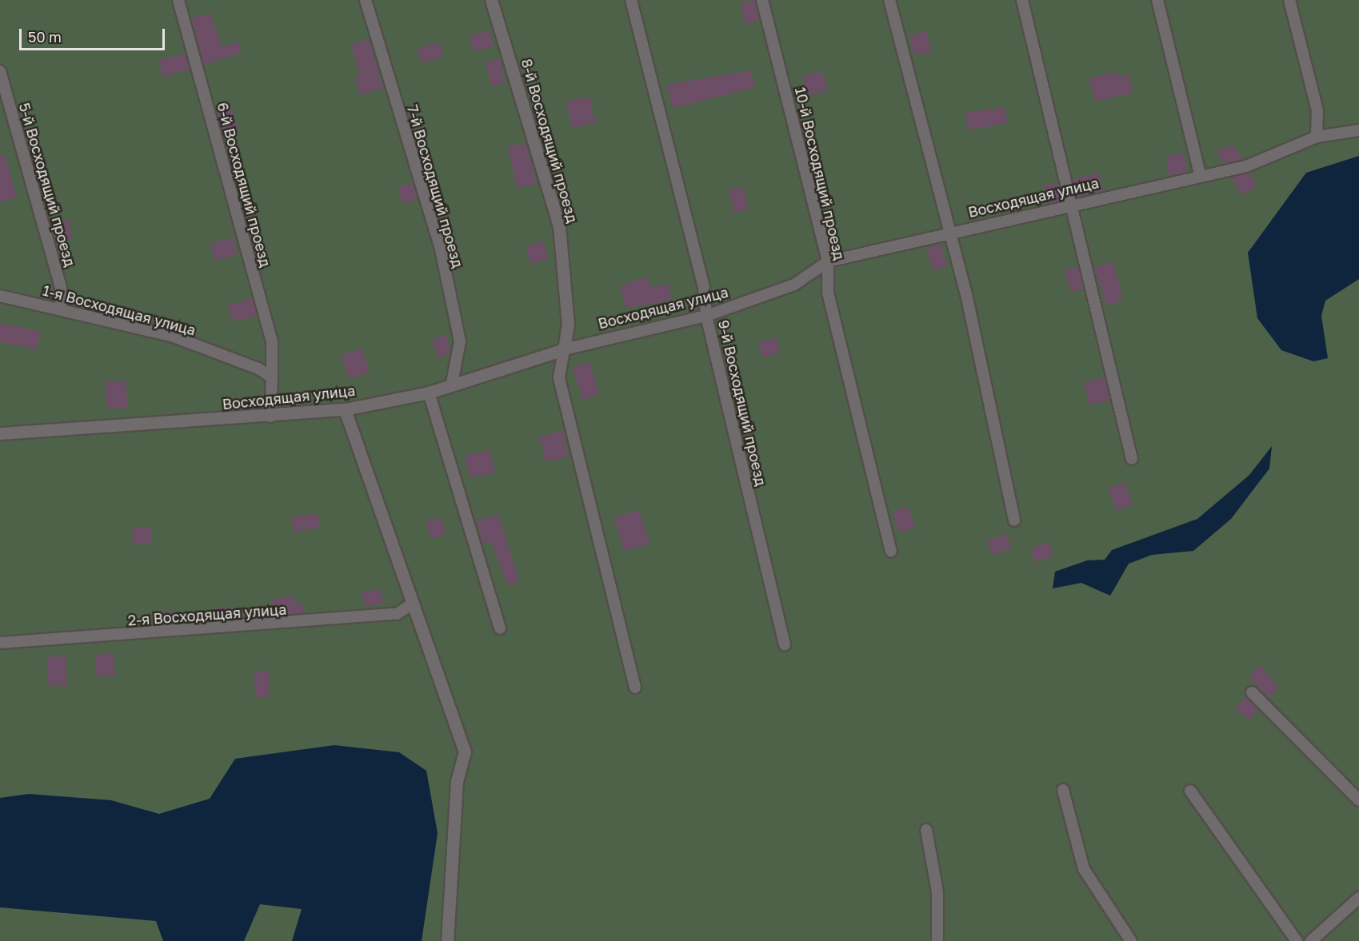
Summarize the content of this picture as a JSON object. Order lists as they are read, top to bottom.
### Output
{
  "streets": {
    "street": ["8-й Восходящий проезд", "Восходящая улица"],
    "lane": [
      "10-й Восходящий проезд",
      "5-й Восходящий проезд",
      "6-й Восходящий проезд",
      "7-й Восходящий проезд",
      "1-я Восходящая улица",
      "9-й Восходящий проезд",
      "2-я Восходящая улица"
    ]
  },
  "crossings": [
    ["8-й Восходящий проезд", "Восходящая улица"],
    ["10-й Восходящий проезд", "Восходящая улица"],
    ["5-й Восходящий проезд", "1-я Восходящая улица"],
    ["6-й Восходящий проезд", "1-я Восходящая улица"],
    ["7-й Восходящий проезд", "Восходящая улица"],
    ["Восходящая улица", "9-й Восходящий проезд"]
  ],
  "scale_bar": "50 m"
}
